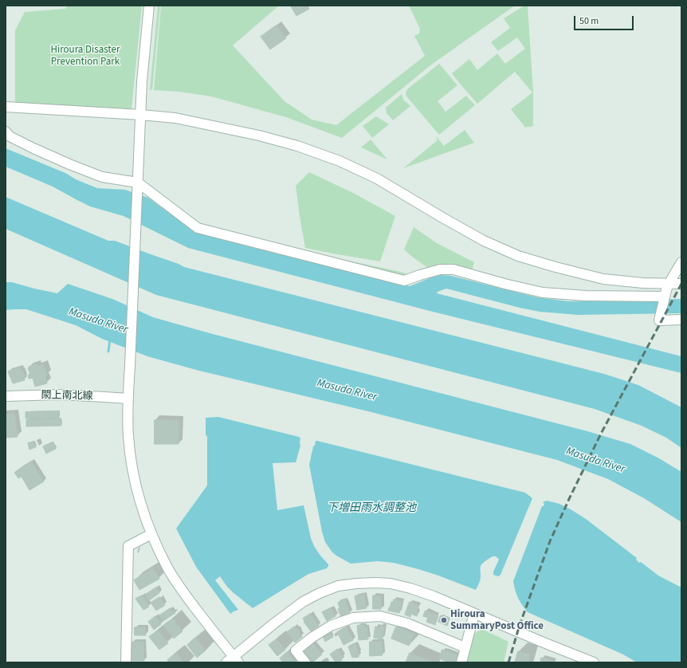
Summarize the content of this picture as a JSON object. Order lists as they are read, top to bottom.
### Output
{
  "streets": {
    "street": ["閖上南北線"]
  },
  "water": ["Masuda River", "下増田雨水調整池"],
  "parks": ["Hiroura Disaster Prevention Park"],
  "places": ["Hiroura SummaryPost Office"],
  "scale_bar": "50 m"
}
